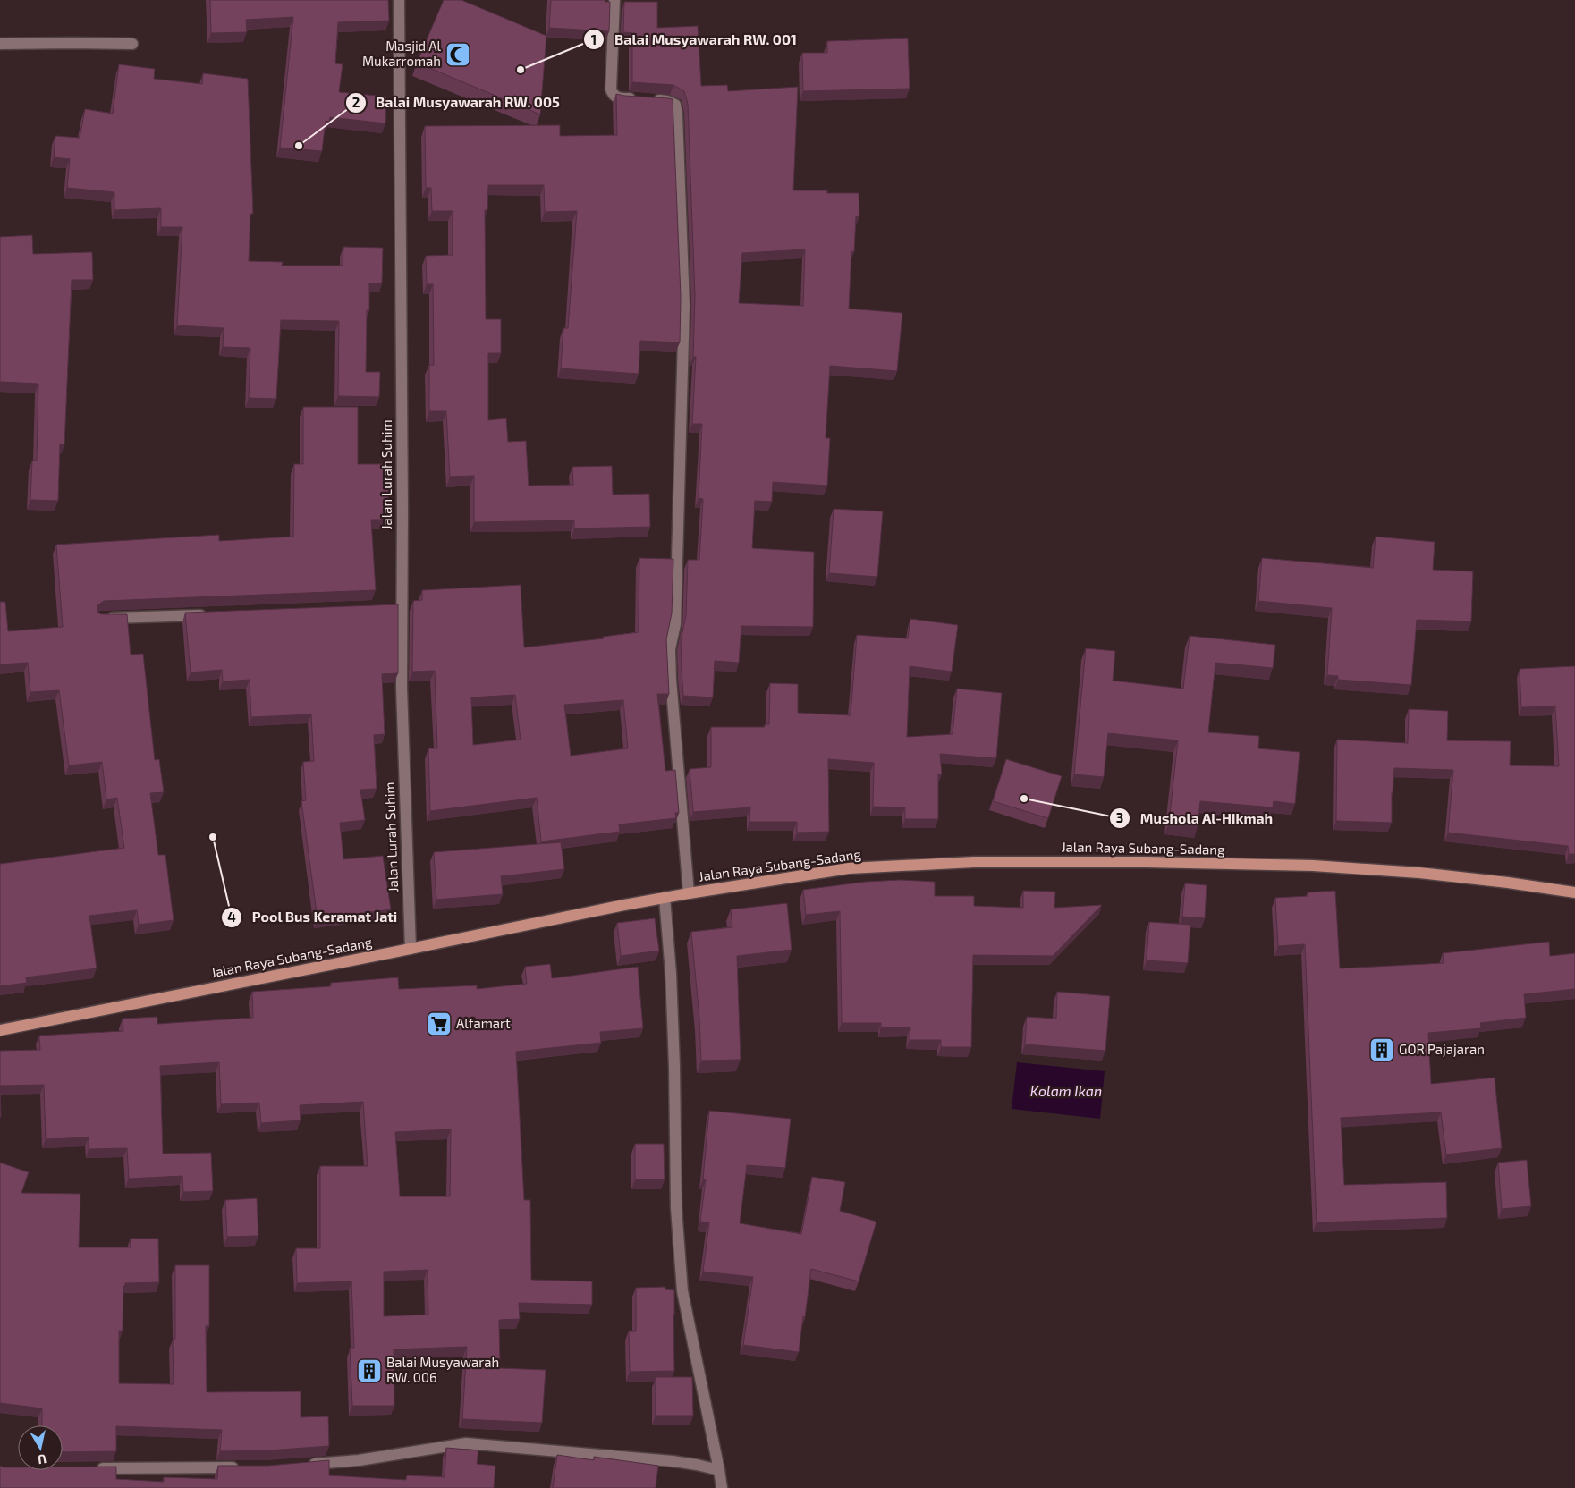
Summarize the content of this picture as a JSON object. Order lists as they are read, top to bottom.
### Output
{
  "streets": {
    "main road": ["Jalan Raya Subang-Sadang"],
    "street": ["Jalan Lurah Suhim"]
  },
  "crossings": [
    ["Jalan Lurah Suhim", "Jalan Raya Subang-Sadang"]
  ],
  "water": ["Kolam Ikan"],
  "places": {
    "mosque": ["Masjid Al Mukarromah"],
    "other": [
      "Balai Musyawarah RW. 001",
      "Balai Musyawarah RW. 005",
      "Mushola Al-Hikmah",
      "Pool Bus Keramat Jati"
    ],
    "supermarket": ["Alfamart"],
    "building": ["GOR Pajajaran", "Balai Musyawarah RW. 006"]
  },
  "north": "bottom"
}
